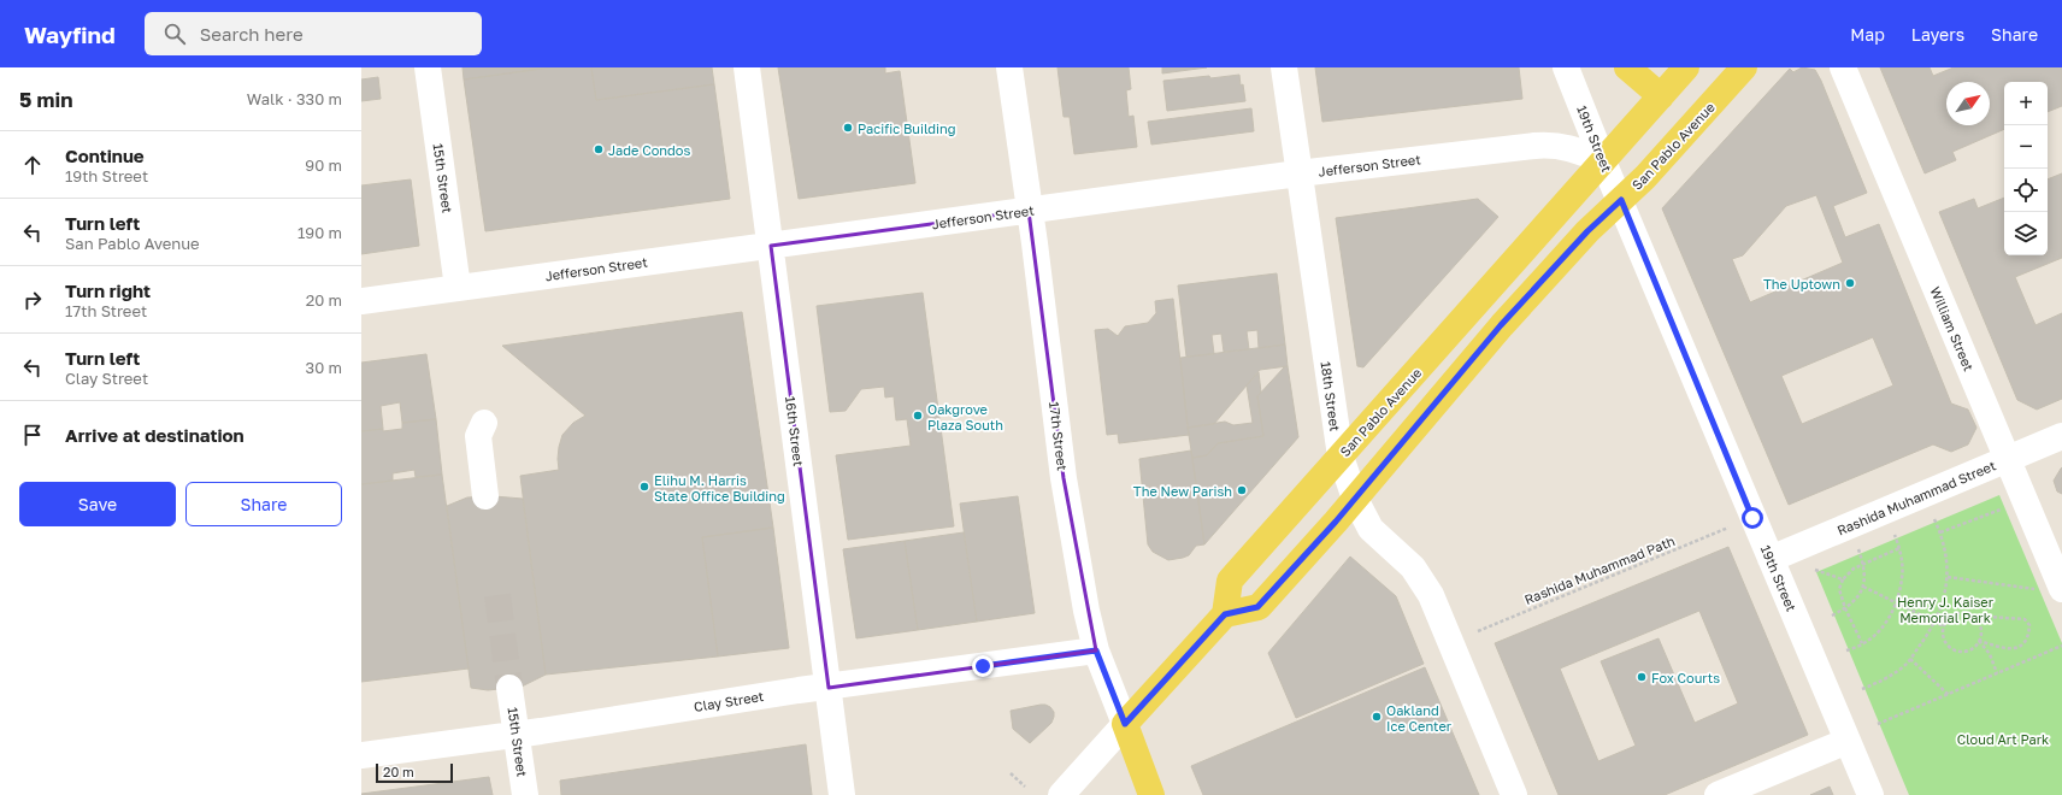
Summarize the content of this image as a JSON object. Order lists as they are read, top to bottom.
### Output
{
  "streets": {
    "main road": ["San Pablo Avenue", "17th Street"],
    "street": [
      "19th Street",
      "Jefferson Street",
      "15th Street",
      "William Street",
      "18th Street",
      "16th Street",
      "Rashida Muhammad Street",
      "Clay Street"
    ],
    "path": ["Rashida Muhammad Path"]
  },
  "crossings": [
    ["19th Street", "San Pablo Avenue"],
    ["19th Street", "Jefferson Street"],
    ["19th Street", "Rashida Muhammad Street"],
    ["San Pablo Avenue", "Jefferson Street"],
    ["San Pablo Avenue", "18th Street"],
    ["Jefferson Street", "15th Street"],
    ["Jefferson Street", "18th Street"],
    ["Jefferson Street", "16th Street"],
    ["Jefferson Street", "17th Street"],
    ["15th Street", "Clay Street"],
    ["William Street", "Rashida Muhammad Street"],
    ["16th Street", "Clay Street"],
    ["17th Street", "Clay Street"]
  ],
  "parks": ["Henry J. Kaiser Memorial Park", "Cloud Art Park"],
  "places": [
    "Pacific Building",
    "Jade Condos",
    "The Uptown",
    "Oakgrove Plaza South",
    "Elihu M. Harris State Office Building",
    "The New Parish",
    "Fox Courts",
    "Oakland Ice Center"
  ],
  "scale_bar": "20 m",
  "north": "top right",
  "page": {
    "header": "Wayfind",
    "search": "Search here",
    "nav": ["Map", "Layers", "Share"],
    "heading": ["5 min", "Walk · 330 m"],
    "map_buttons": ["+", "−"],
    "list": [
      ["Continue", "19th Street", "90 m"],
      ["Turn left", "San Pablo Avenue", "190 m"],
      ["Turn right", "17th Street", "20 m"],
      ["Turn left", "Clay Street", "30 m"],
      "Arrive at destination"
    ],
    "buttons": ["Save", "Share"],
    "scale": "20 m"
  }
}
